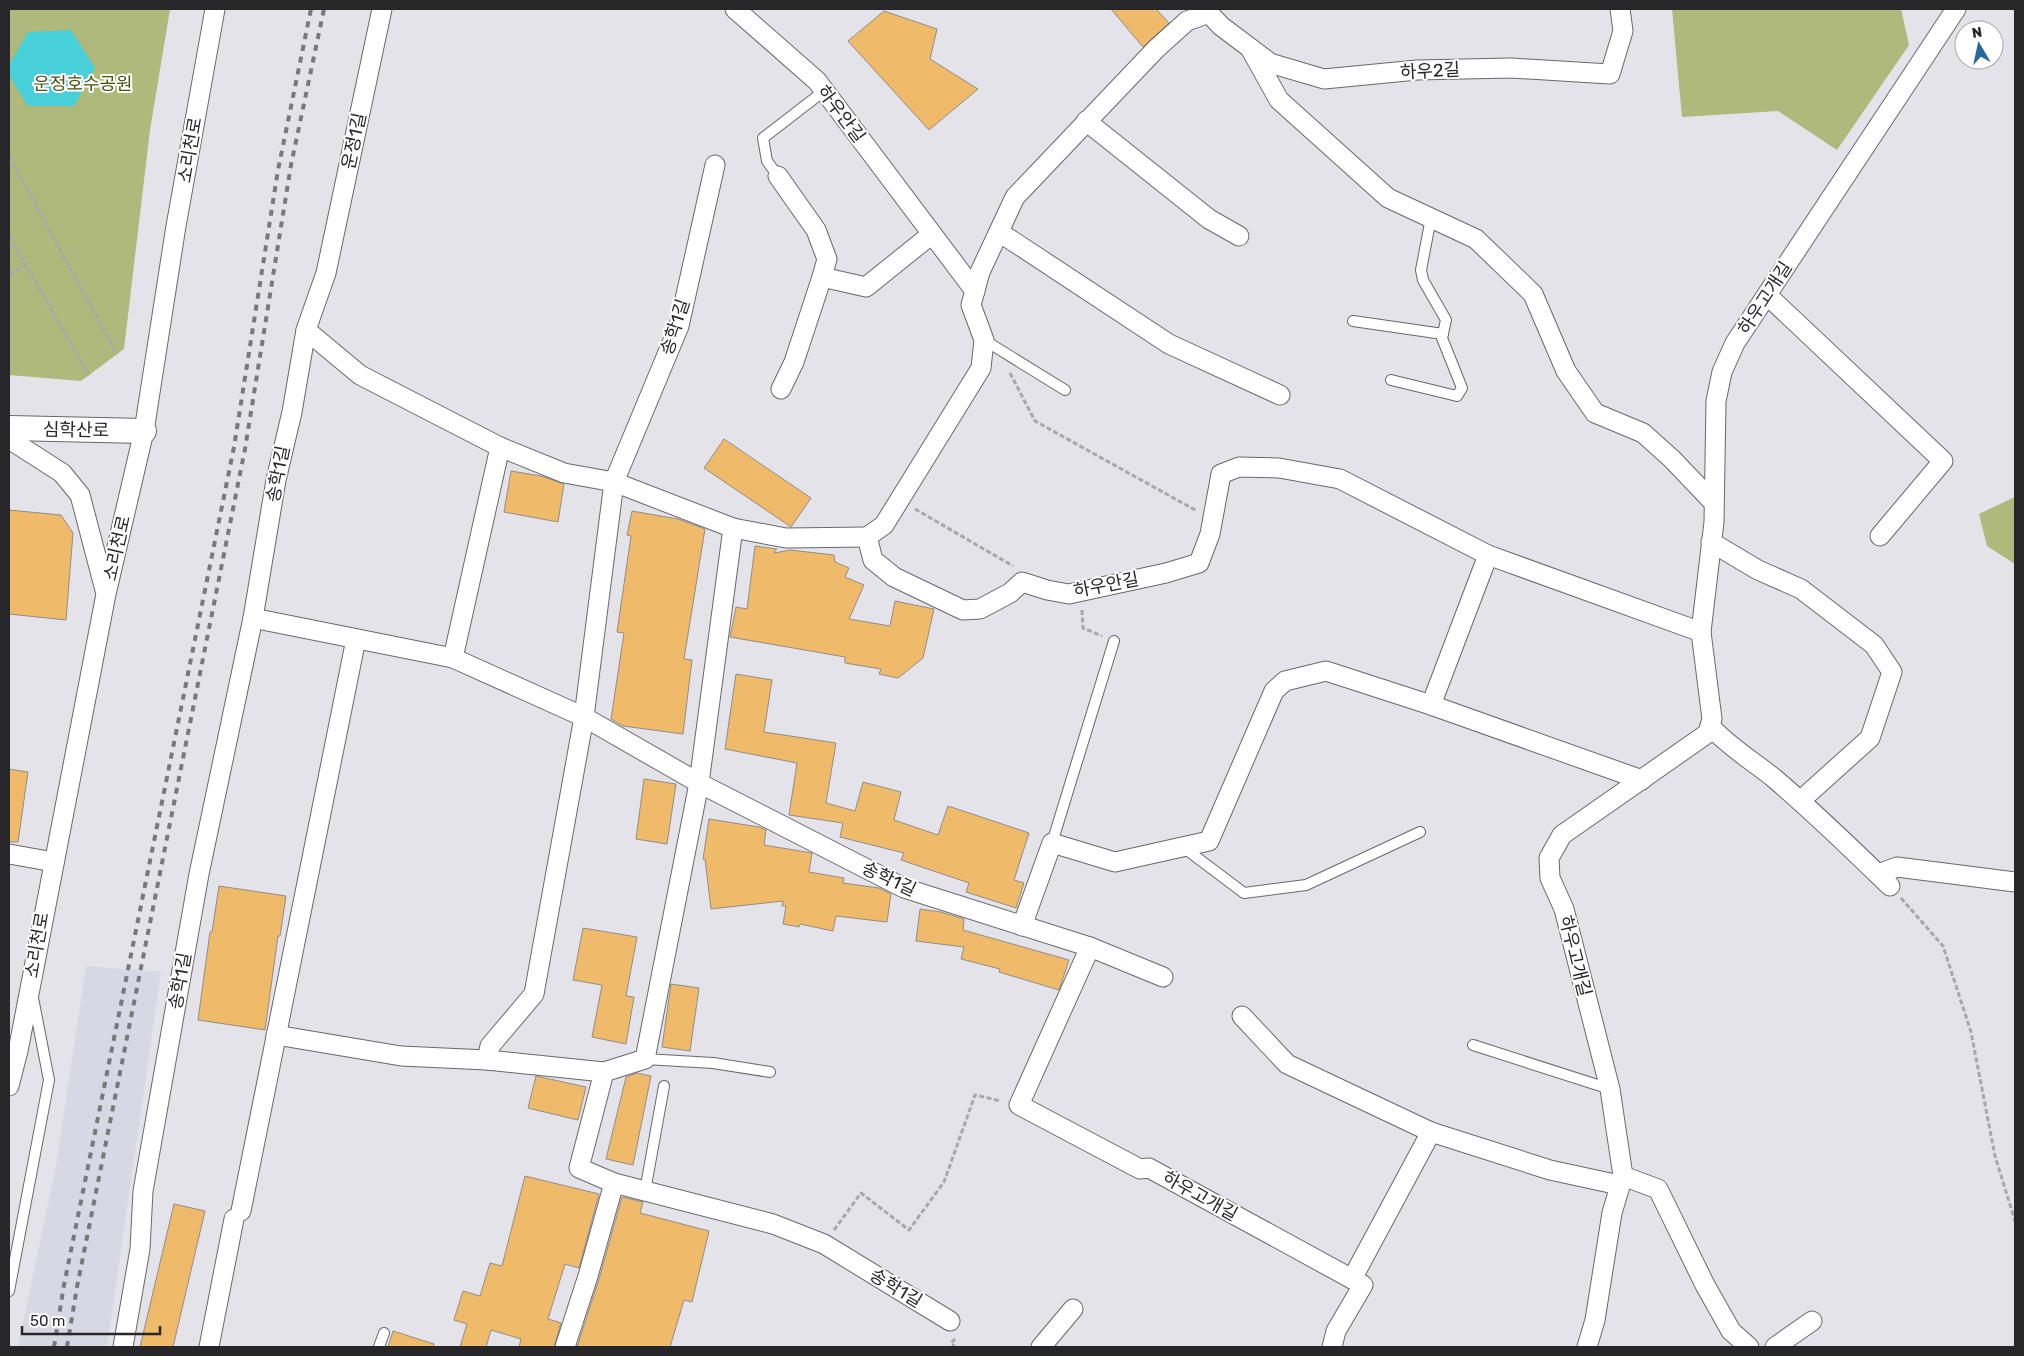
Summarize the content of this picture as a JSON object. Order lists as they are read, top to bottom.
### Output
{
  "streets": {
    "street": [
      "하우2길",
      "하우안길",
      "운정1길",
      "소리천로",
      "하우고개길",
      "송학1길",
      "심학산로"
    ]
  },
  "crossings": [
    ["운정1길", "송학1길"],
    ["소리천로", "심학산로"]
  ],
  "parks": ["운정호수공원"],
  "scale_bar": "50 m",
  "north": "top"
}
